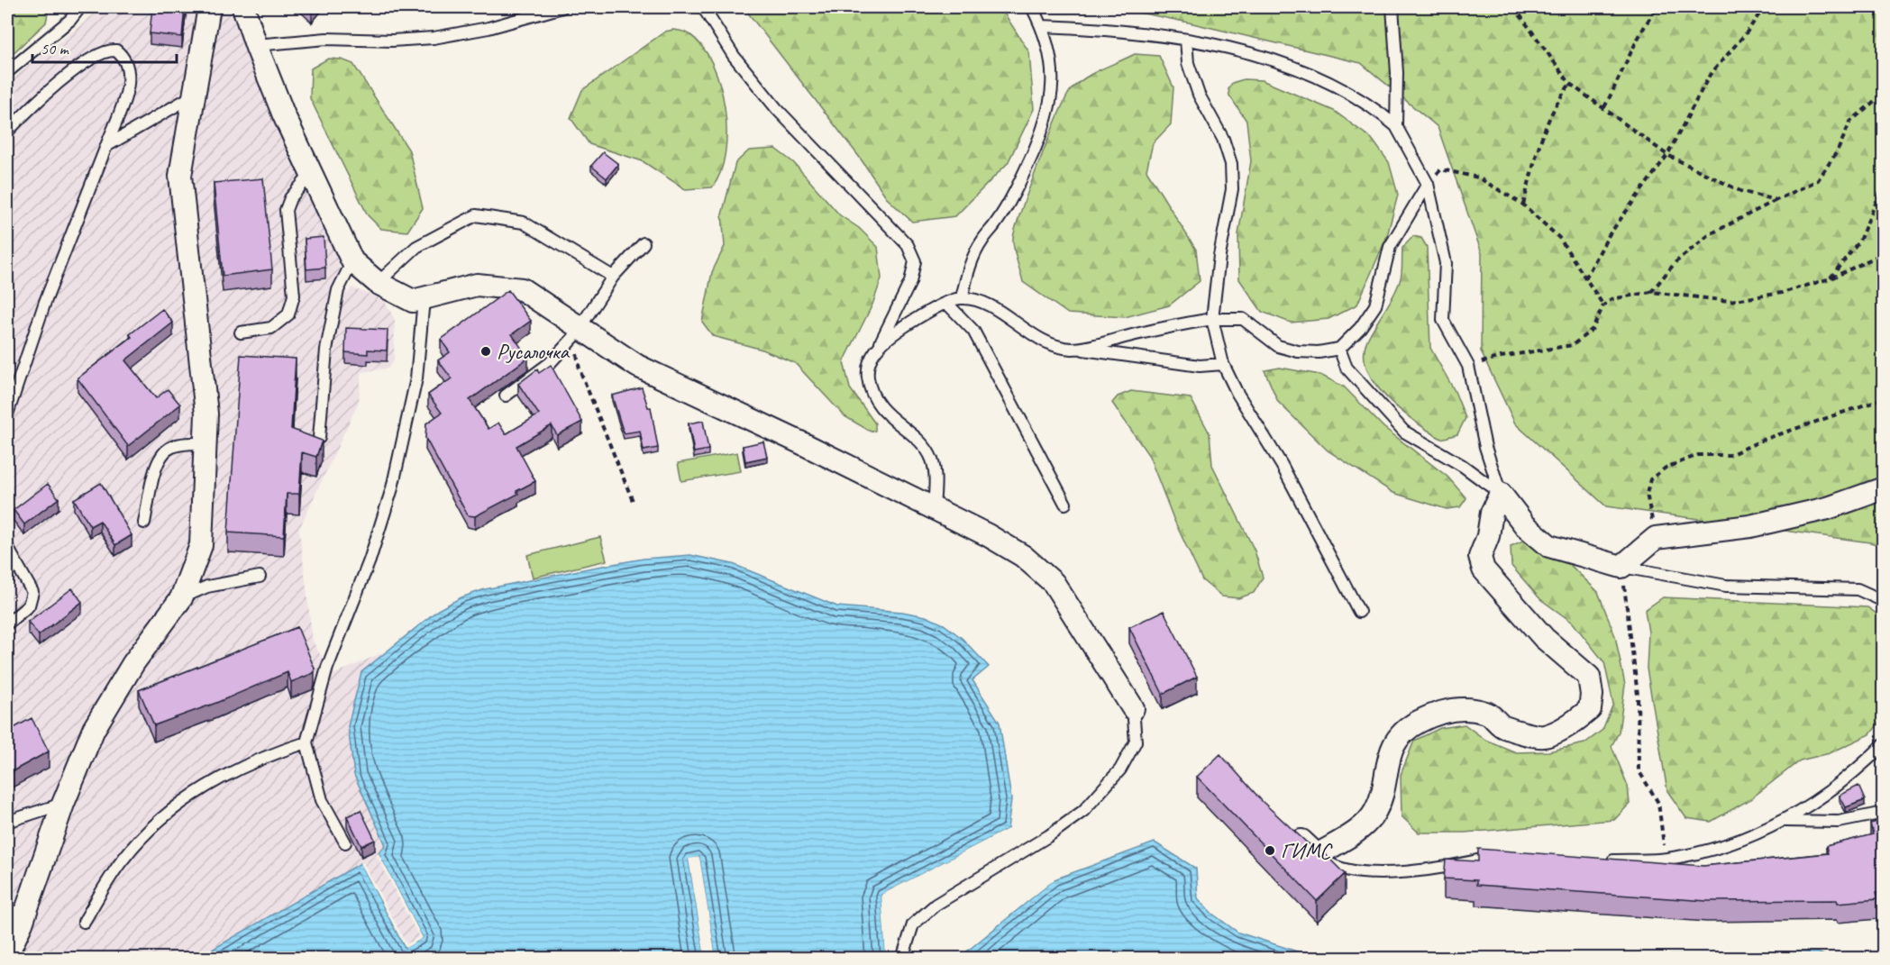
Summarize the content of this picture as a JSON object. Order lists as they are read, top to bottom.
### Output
{
  "places": ["Русалочка", "ГИМС"],
  "scale_bar": "50 m"
}
